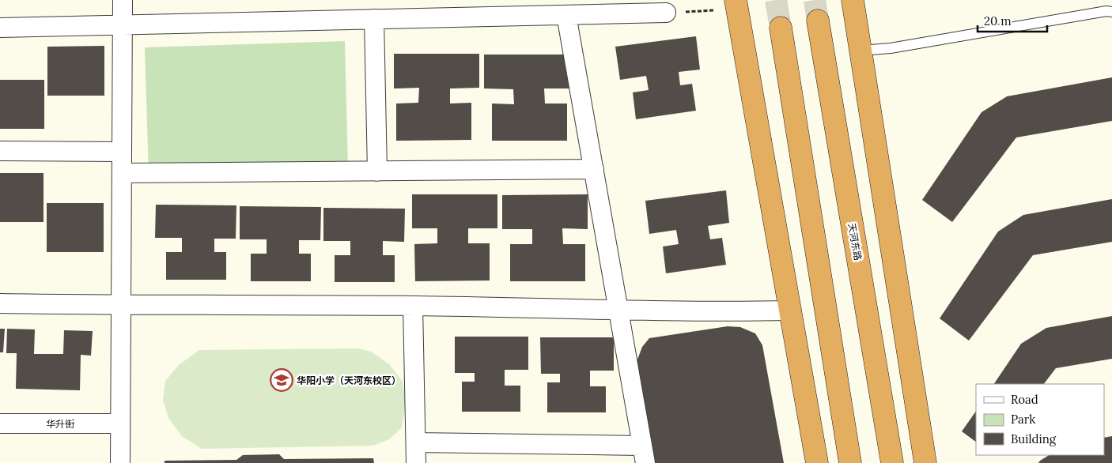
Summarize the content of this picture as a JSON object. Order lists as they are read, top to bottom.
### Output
{
  "streets": {
    "highway": ["天河东路"],
    "street": ["华升街"]
  },
  "places": {
    "school or university": ["华阳小学（天河东校区）"]
  },
  "legend": ["Road", "Park", "Building"],
  "scale_bar": "20 m"
}
